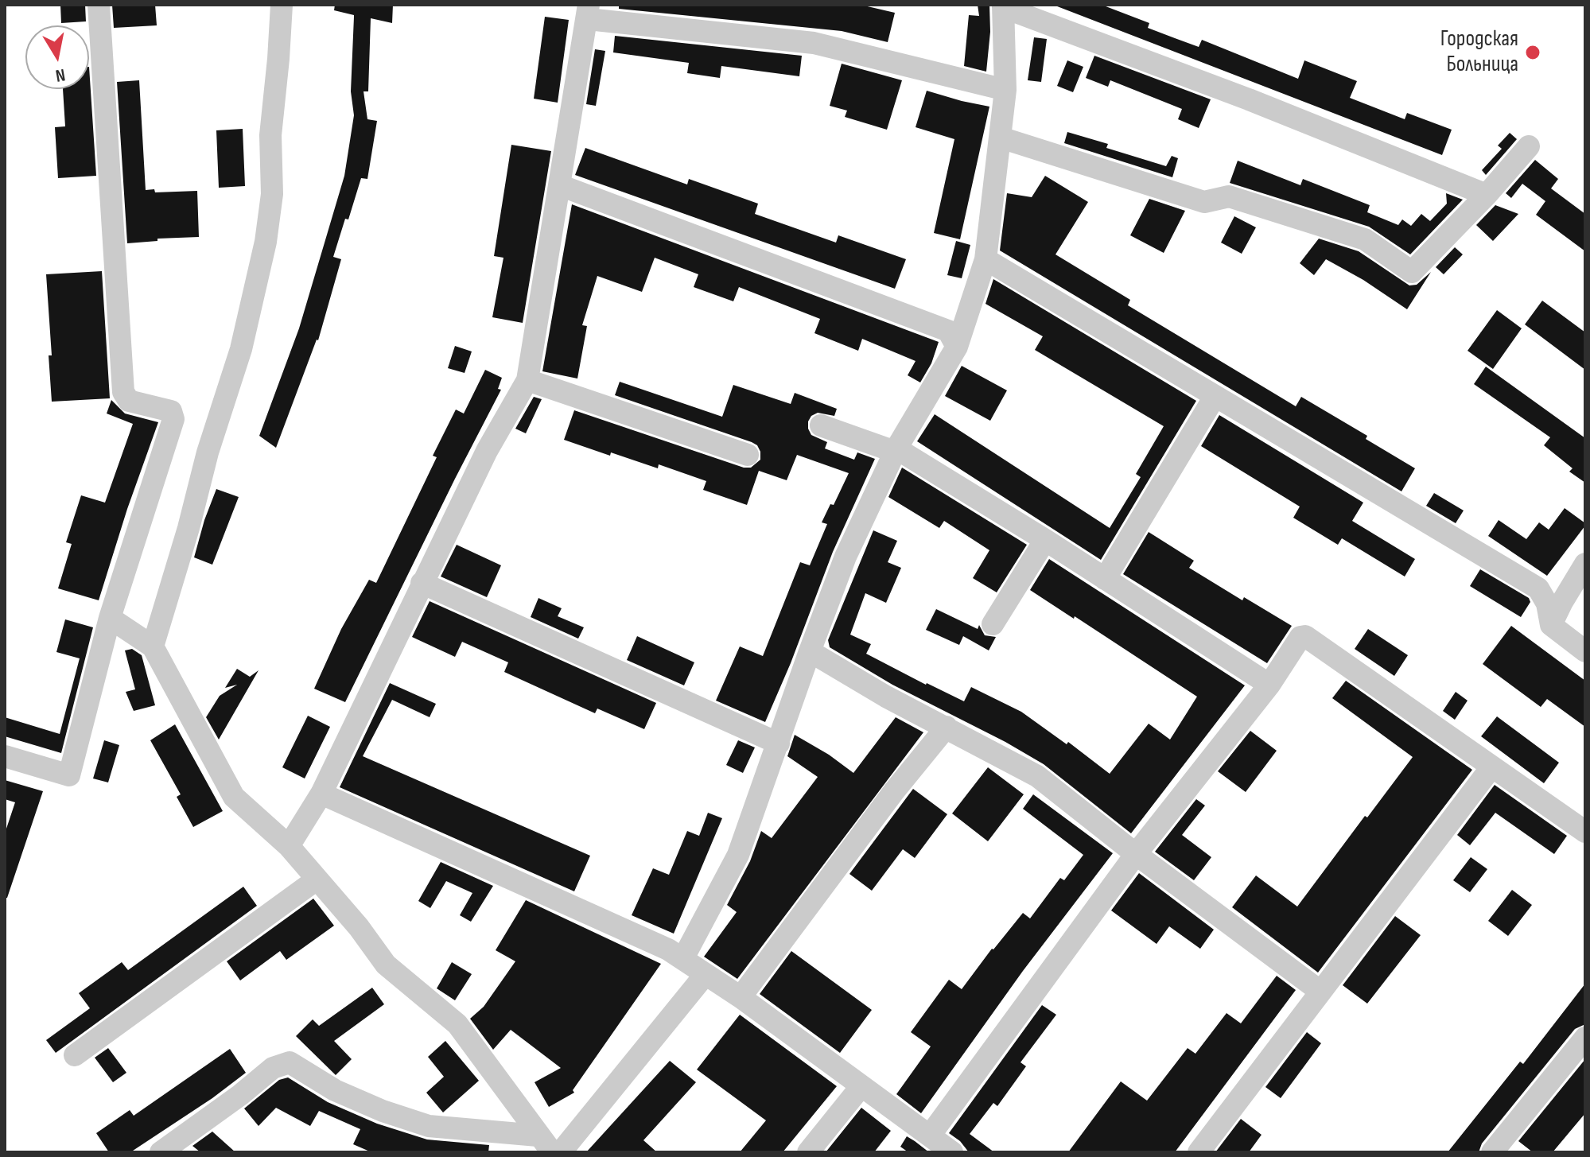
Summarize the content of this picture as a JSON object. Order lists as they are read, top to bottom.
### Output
{
  "places": ["Городская Больница"],
  "north": "bottom"
}
